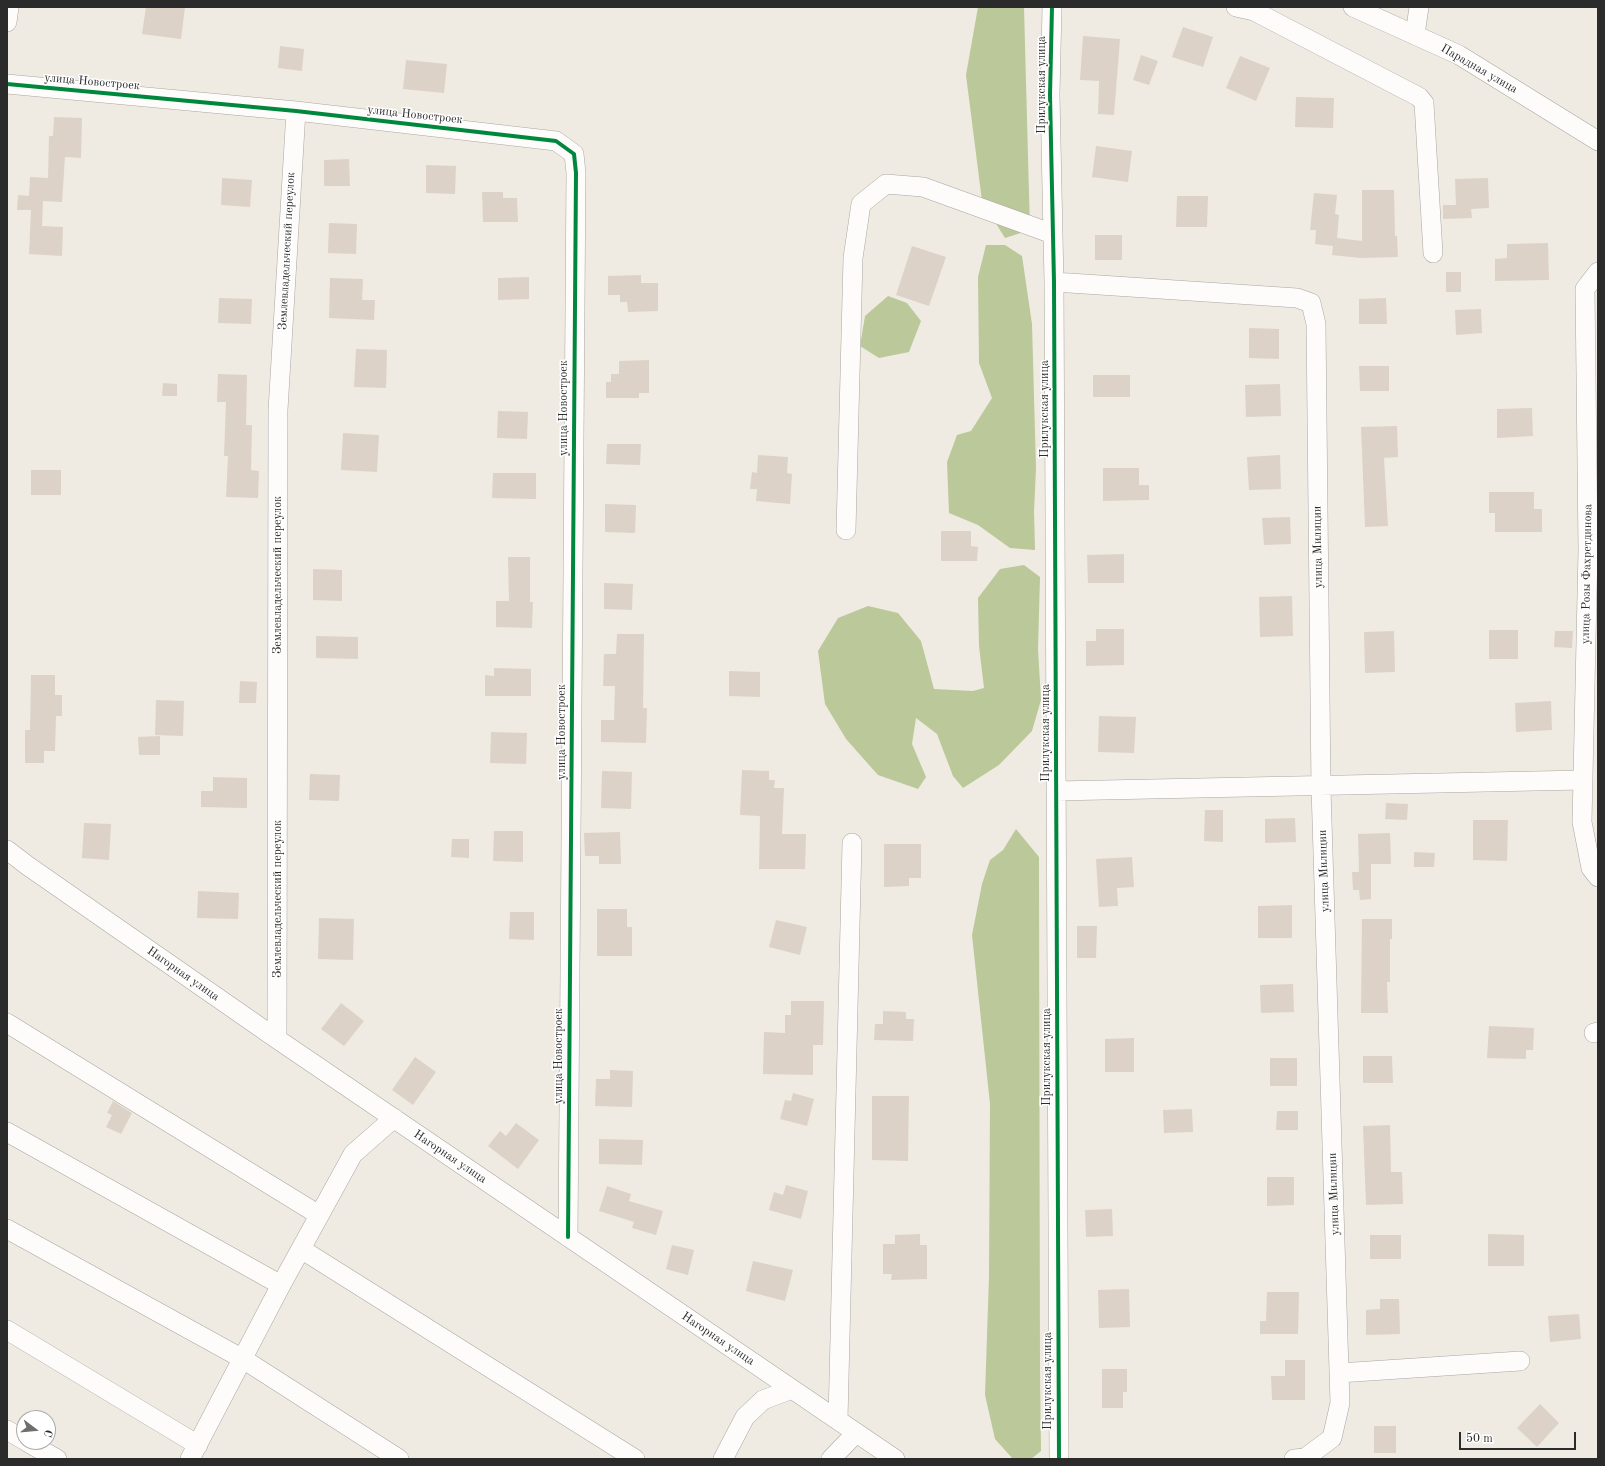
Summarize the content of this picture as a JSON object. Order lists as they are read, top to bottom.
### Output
{
  "streets": {
    "street": [
      "Парадная улица",
      "улица Новостроек",
      "Прилукская улица",
      "Землевладельческий переулок",
      "улица Милиции",
      "улица Розы Фахретдинова",
      "Нагорная улица"
    ]
  },
  "crossings": [
    ["улица Новостроек", "Землевладельческий переулок"],
    ["улица Новостроек", "Нагорная улица"],
    ["Прилукская улица", "улица Милиции"],
    ["Землевладельческий переулок", "Нагорная улица"]
  ],
  "scale_bar": "50 m",
  "north": "right"
}
